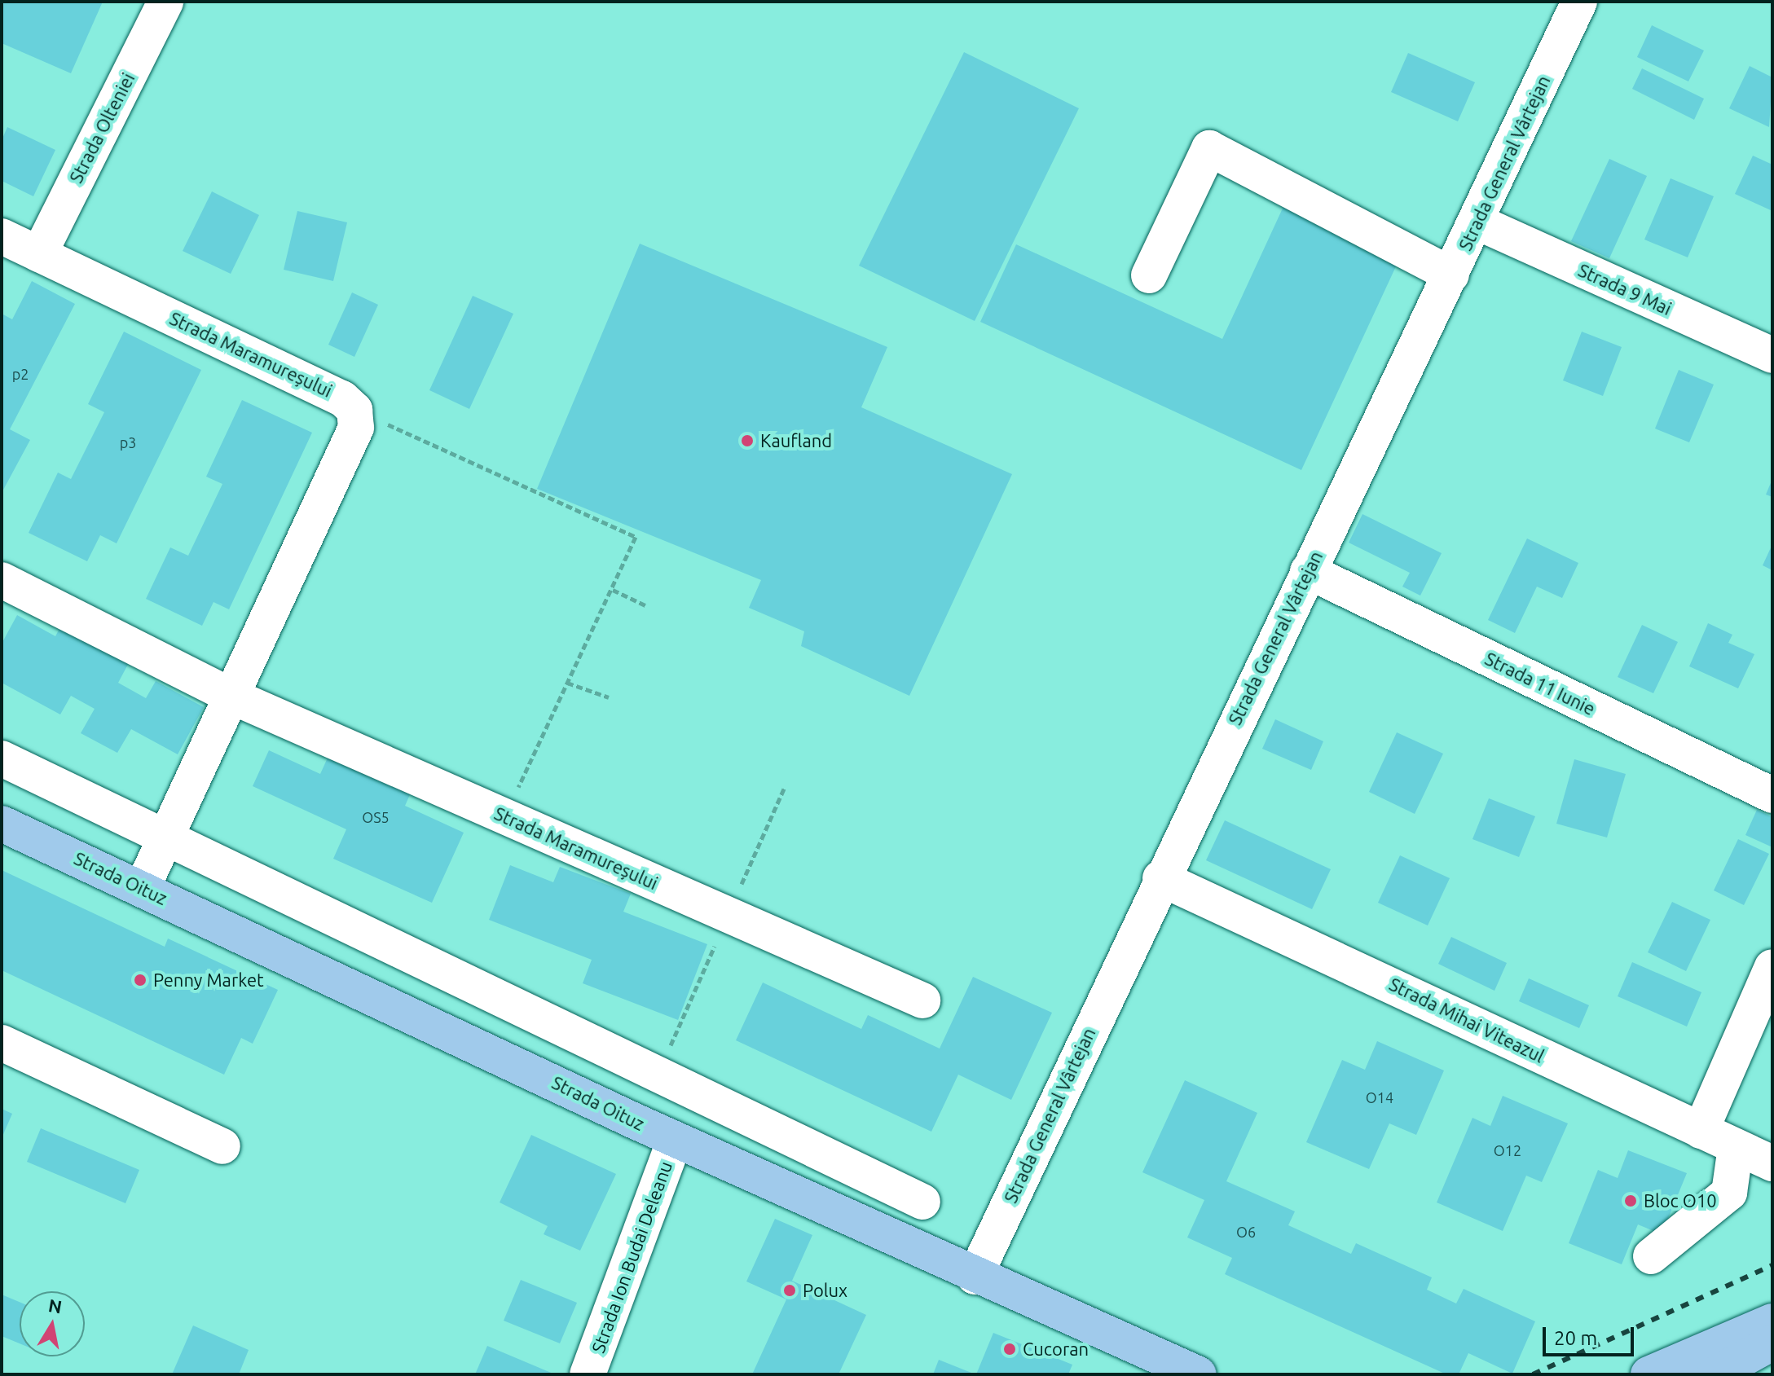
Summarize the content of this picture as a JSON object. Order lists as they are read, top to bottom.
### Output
{
  "streets": {
    "main road": ["Strada Oituz"],
    "street": [
      "Strada Olteniei",
      "Strada General Vârtejan",
      "Strada 9 Mai",
      "Strada Maramureșului",
      "Strada 11 Iunie",
      "Strada Mihai Viteazul",
      "Strada Ion Budai Deleanu"
    ]
  },
  "crossings": [
    ["Strada Olteniei", "Strada Maramureșului"],
    ["Strada General Vârtejan", "Strada 9 Mai"],
    ["Strada General Vârtejan", "Strada 11 Iunie"],
    ["Strada General Vârtejan", "Strada Oituz"],
    ["Strada General Vârtejan", "Strada Mihai Viteazul"],
    ["Strada Oituz", "Strada Ion Budai Deleanu"]
  ],
  "places": [
    "Kaufland",
    "Penny Market",
    "Bloc O10",
    "Polux",
    "Cucoran"
  ],
  "house_numbers": [
    "p2",
    "p3",
    "OS5",
    "O14",
    "O12",
    "O6"
  ],
  "scale_bar": "20 m",
  "north": "top"
}
